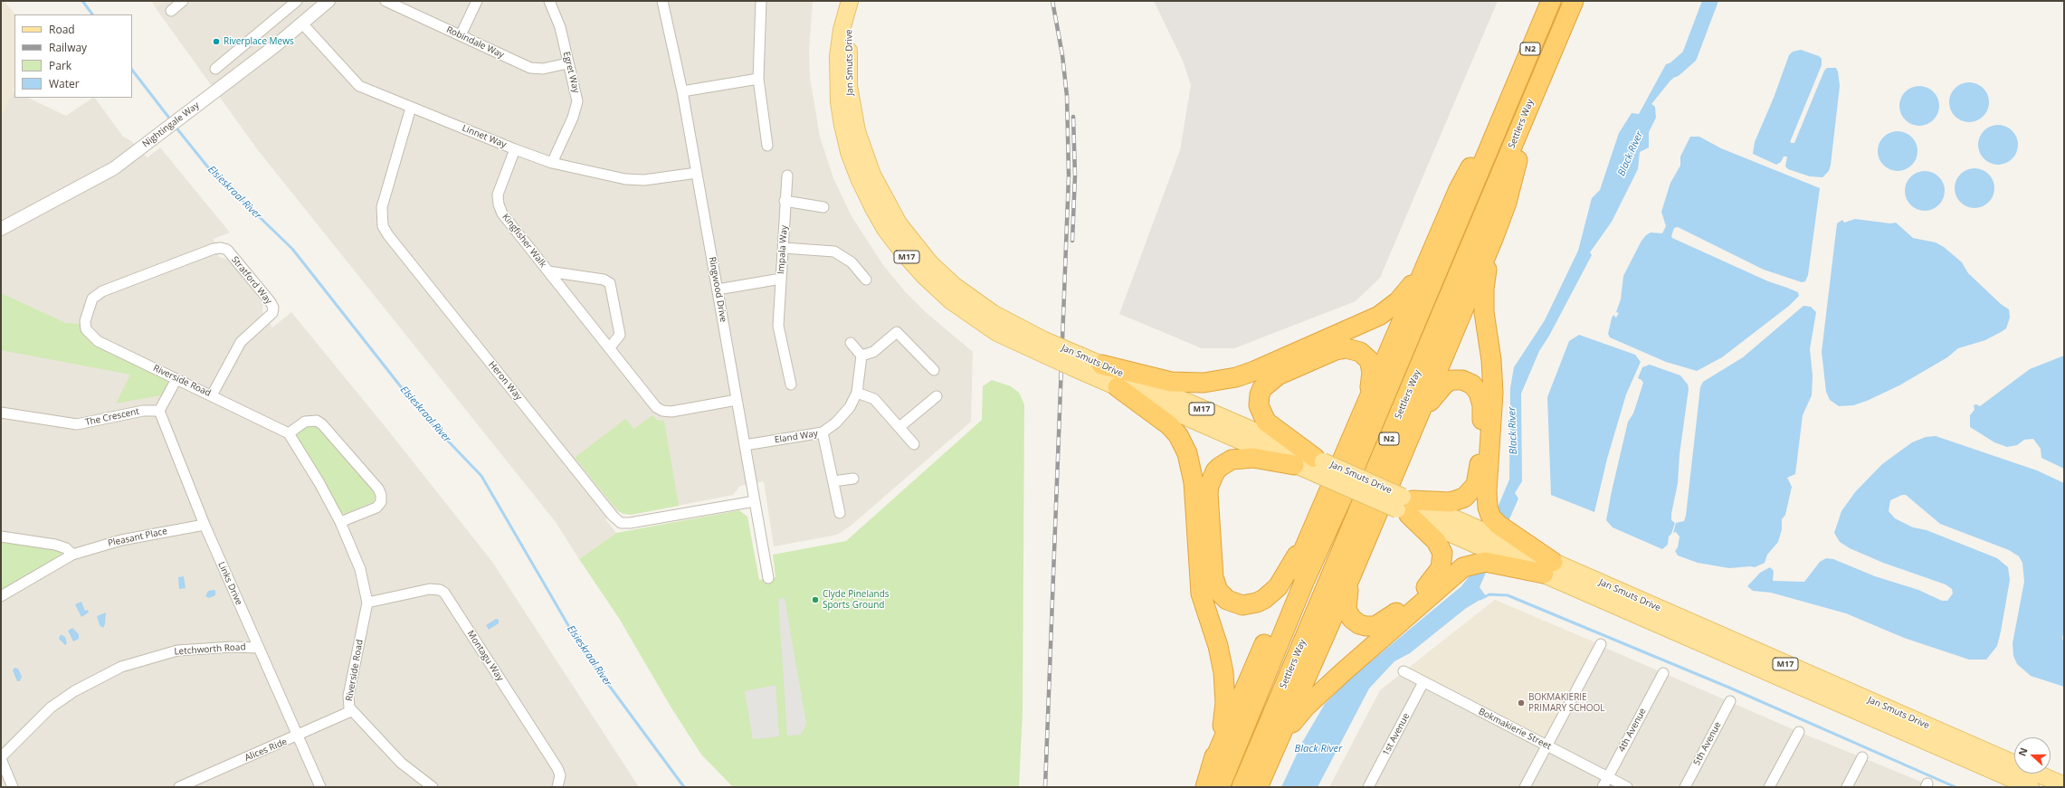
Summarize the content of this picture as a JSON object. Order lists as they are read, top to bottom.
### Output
{
  "streets": {
    "highway": ["N2", "Settlers Way"],
    "main road": ["Jan Smuts Drive", "M17"],
    "street": [
      "Robindale Way",
      "Egret Way",
      "Nightingale Way",
      "Linnet Way",
      "Kingfisher Walk",
      "Impala Way",
      "Stratford Way",
      "Ringwood Drive",
      "Riverside Road",
      "Heron Way",
      "The Crescent",
      "Eland Way",
      "Pleasant Place",
      "Links Drive",
      "Letchworth Road",
      "Montagu Way",
      "Bokmakierie Street",
      "4th Avenue",
      "1st Avenue",
      "5th Avenue",
      "Alices Ride"
    ]
  },
  "crossings": [
    ["Robindale Way", "Egret Way"],
    ["Egret Way", "Linnet Way"],
    ["Nightingale Way", "Linnet Way"],
    ["Linnet Way", "Kingfisher Walk"],
    ["Linnet Way", "Ringwood Drive"],
    ["Linnet Way", "Heron Way"],
    ["Kingfisher Walk", "Ringwood Drive"],
    ["Impala Way", "Ringwood Drive"],
    ["Stratford Way", "Riverside Road"],
    ["Ringwood Drive", "Heron Way"],
    ["Ringwood Drive", "Eland Way"],
    ["Riverside Road", "Montagu Way"],
    ["Riverside Road", "Alices Ride"],
    ["The Crescent", "Links Drive"],
    ["Pleasant Place", "Links Drive"],
    ["Links Drive", "Letchworth Road"],
    ["Links Drive", "Alices Ride"],
    ["Bokmakierie Street", "4th Avenue"],
    ["Bokmakierie Street", "1st Avenue"]
  ],
  "water": ["Black River", "Elsieskraal River"],
  "places": ["Riverplace Mews", "Clyde Pinelands Sports Ground", "BOKMAKIERIE PRIMARY SCHOOL"],
  "legend": [
    "Road",
    "Railway",
    "Park",
    "Water"
  ],
  "north": "left"
}
